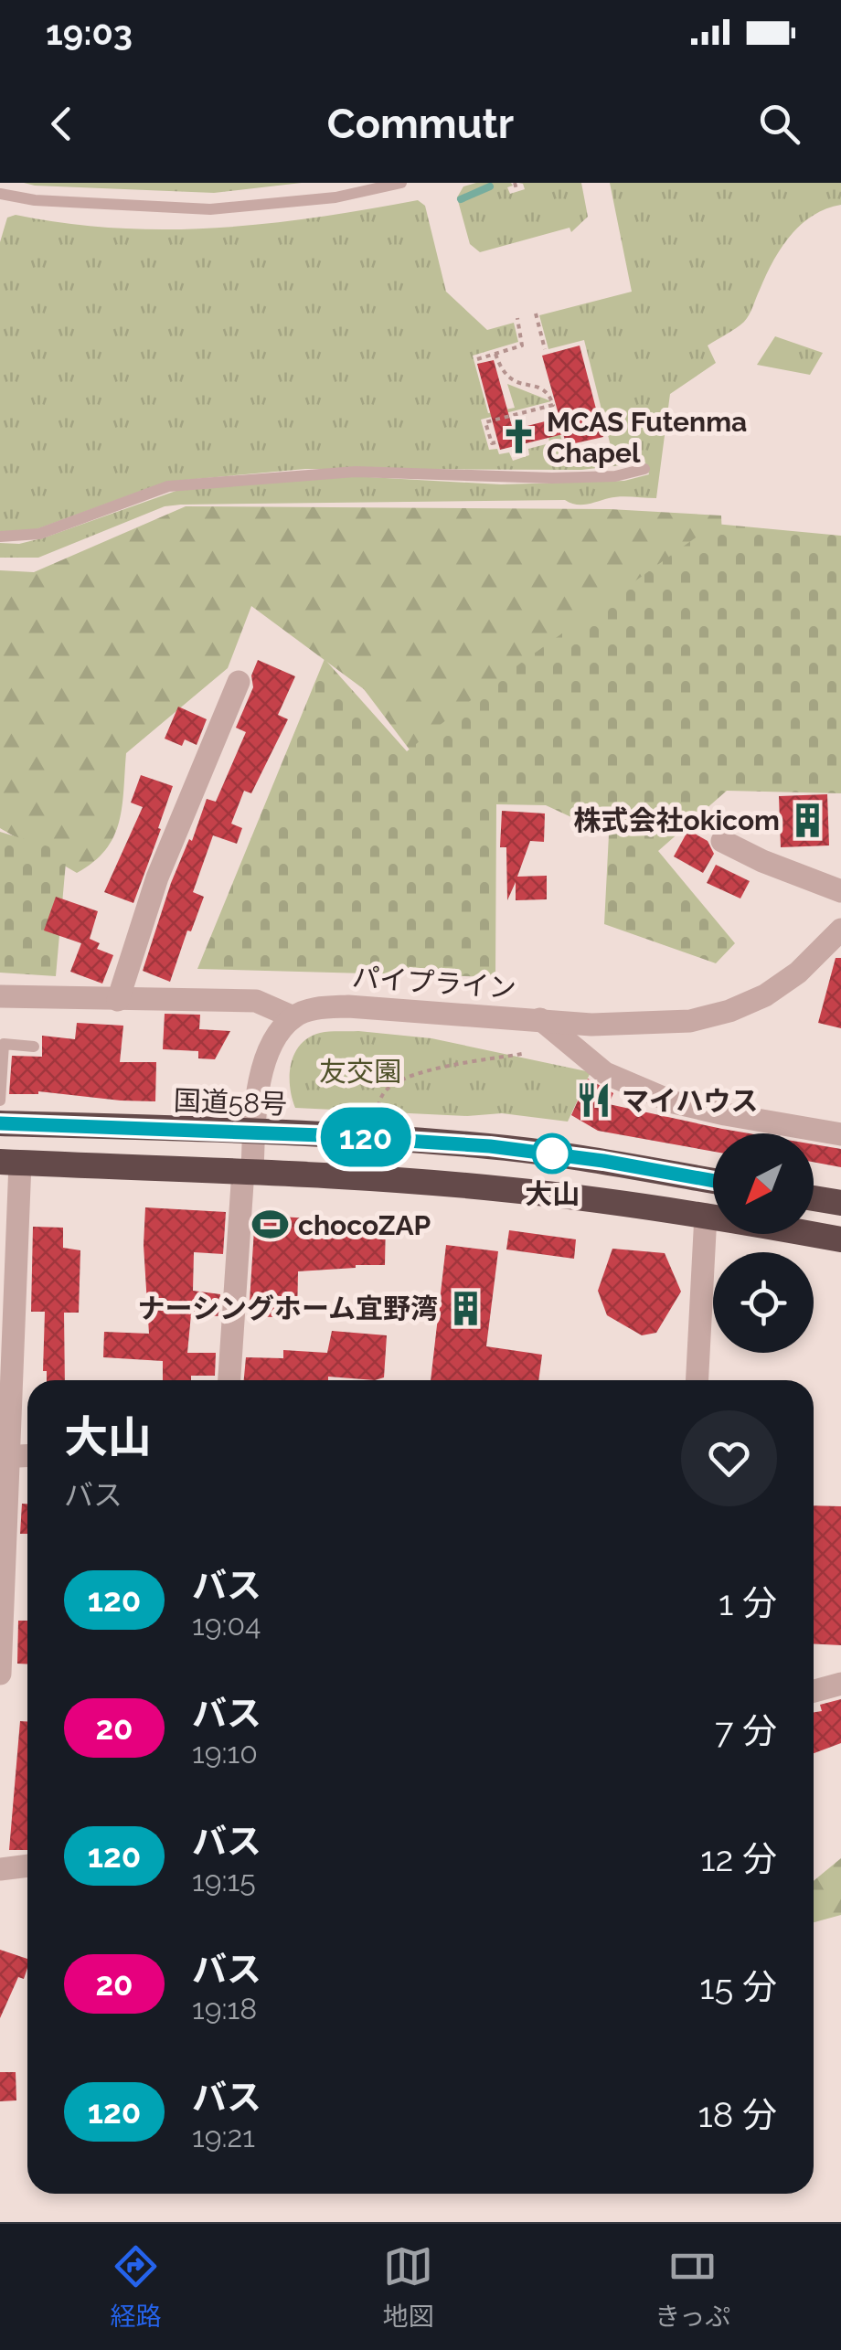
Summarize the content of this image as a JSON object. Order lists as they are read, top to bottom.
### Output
{
  "streets": {
    "highway": ["国道58号"],
    "street": ["パイプライン"]
  },
  "parks": ["友交園"],
  "places": {
    "church": ["MCAS Futenma Chapel"],
    "building": ["株式会社okicom", "ナーシングホーム宜野湾"],
    "restaurant": ["マイハウス"],
    "other": ["大山"],
    "sports": ["chocoZAP"]
  },
  "lines": ["bus line 120"],
  "north": "bottom left",
  "page": {
    "status": "19:03",
    "header": "Commutr",
    "on_map": "120",
    "heading": ["大山", "バス"],
    "list": [
      {
        "mark": "120",
        "name": "バス",
        "note": "19:04",
        "value": "1 分"
      },
      {
        "mark": "20",
        "name": "バス",
        "note": "19:10",
        "value": "7 分"
      },
      {
        "mark": "120",
        "name": "バス",
        "note": "19:15",
        "value": "12 分"
      },
      {
        "mark": "20",
        "name": "バス",
        "note": "19:18",
        "value": "15 分"
      },
      {
        "mark": "120",
        "name": "バス",
        "note": "19:21",
        "value": "18 分"
      }
    ],
    "tabs": ["経路", "地図", "きっぷ"]
  }
}
